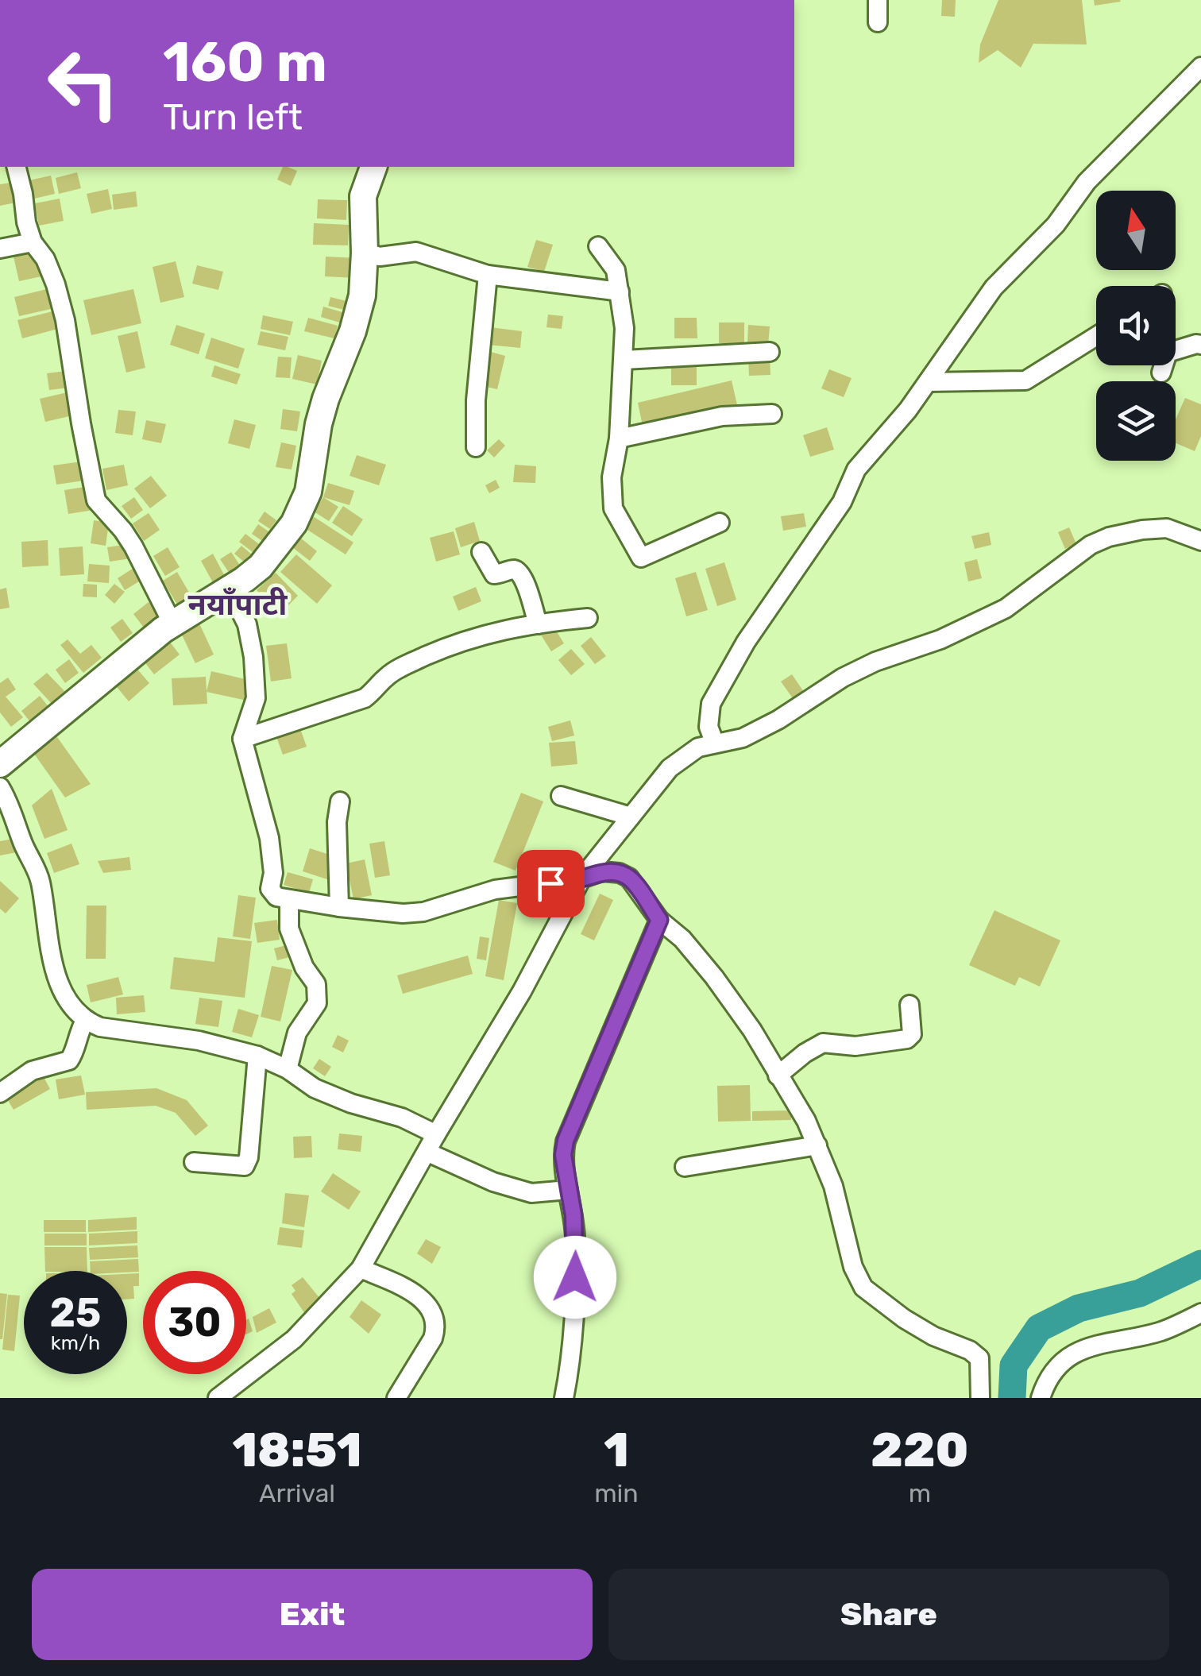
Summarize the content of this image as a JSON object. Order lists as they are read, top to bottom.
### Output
{
  "districts": ["नयाँपाटी"],
  "north": "top",
  "page": {
    "turn": ["160 m", "Turn left"],
    "speed": "25 km/h",
    "limit": "30",
    "eta": [
      "18:51",
      "Arrival",
      "1",
      "min",
      "220",
      "m"
    ],
    "buttons": ["Exit", "Share"]
  }
}
